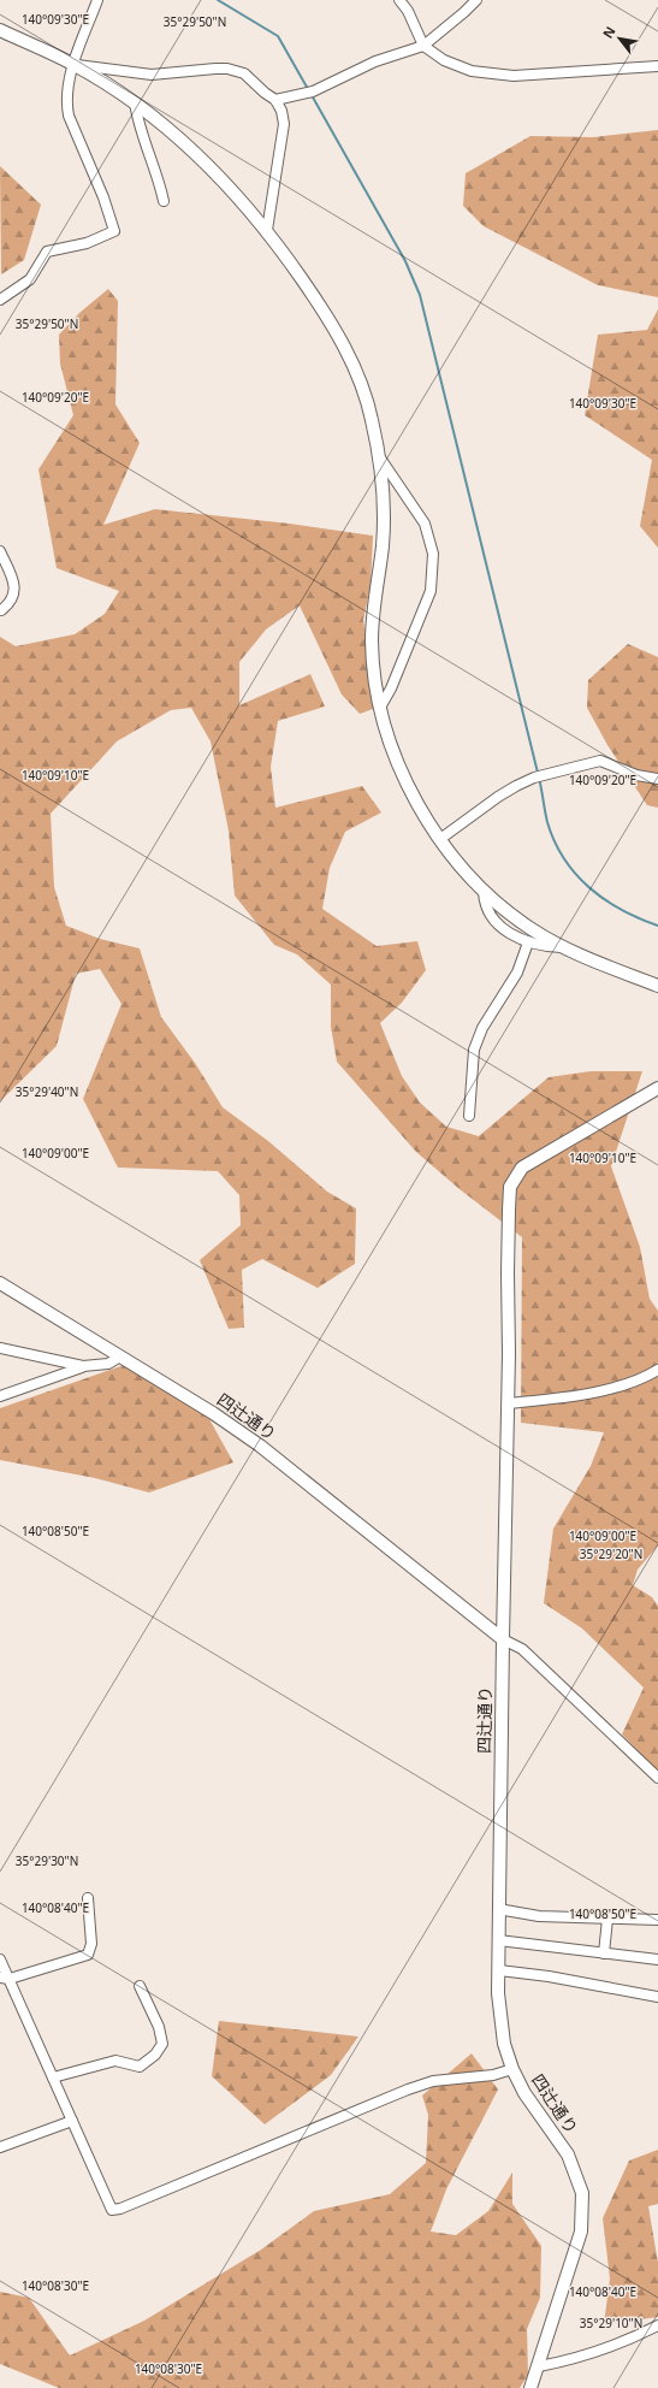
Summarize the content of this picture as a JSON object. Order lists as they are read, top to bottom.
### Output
{
  "streets": {
    "street": ["四辻通り"]
  },
  "north": "top left",
  "coordinates": [
    "140°09'30\"E",
    "35°29'50\"N",
    "140°09'20\"E",
    "140°09'10\"E",
    "35°29'40\"N",
    "140°09'00\"E",
    "140°08'50\"E",
    "35°29'20\"N",
    "35°29'30\"N",
    "140°08'40\"E",
    "140°08'30\"E",
    "35°29'10\"N"
  ]
}
